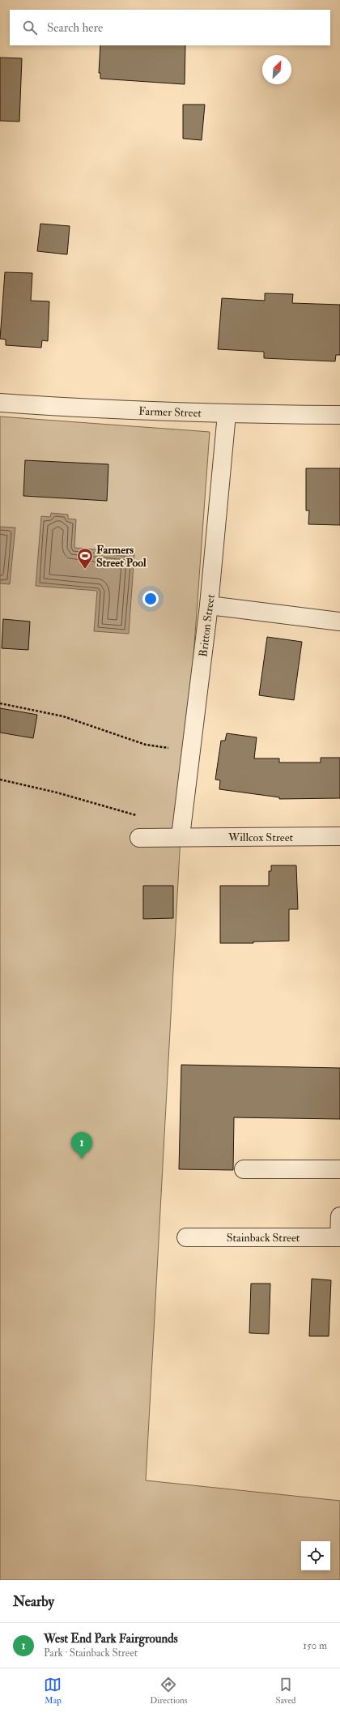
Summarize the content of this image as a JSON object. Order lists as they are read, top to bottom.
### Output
{
  "streets": {
    "street": [
      "Farmer Street",
      "Britton Street",
      "Willcox Street",
      "Stainback Street"
    ]
  },
  "crossings": [
    ["Farmer Street", "Britton Street"],
    ["Britton Street", "Willcox Street"]
  ],
  "places": {
    "sports": ["Farmers Street Pool"]
  },
  "north": "top right",
  "page": {
    "search": "Search here",
    "pins": "1",
    "heading": "Nearby",
    "list": [
      {
        "mark": "1",
        "name": "West End Park Fairgrounds",
        "note": "Park · Stainback Street",
        "value": "150 m"
      }
    ],
    "nav": ["Map", "Directions", "Saved"]
  }
}
